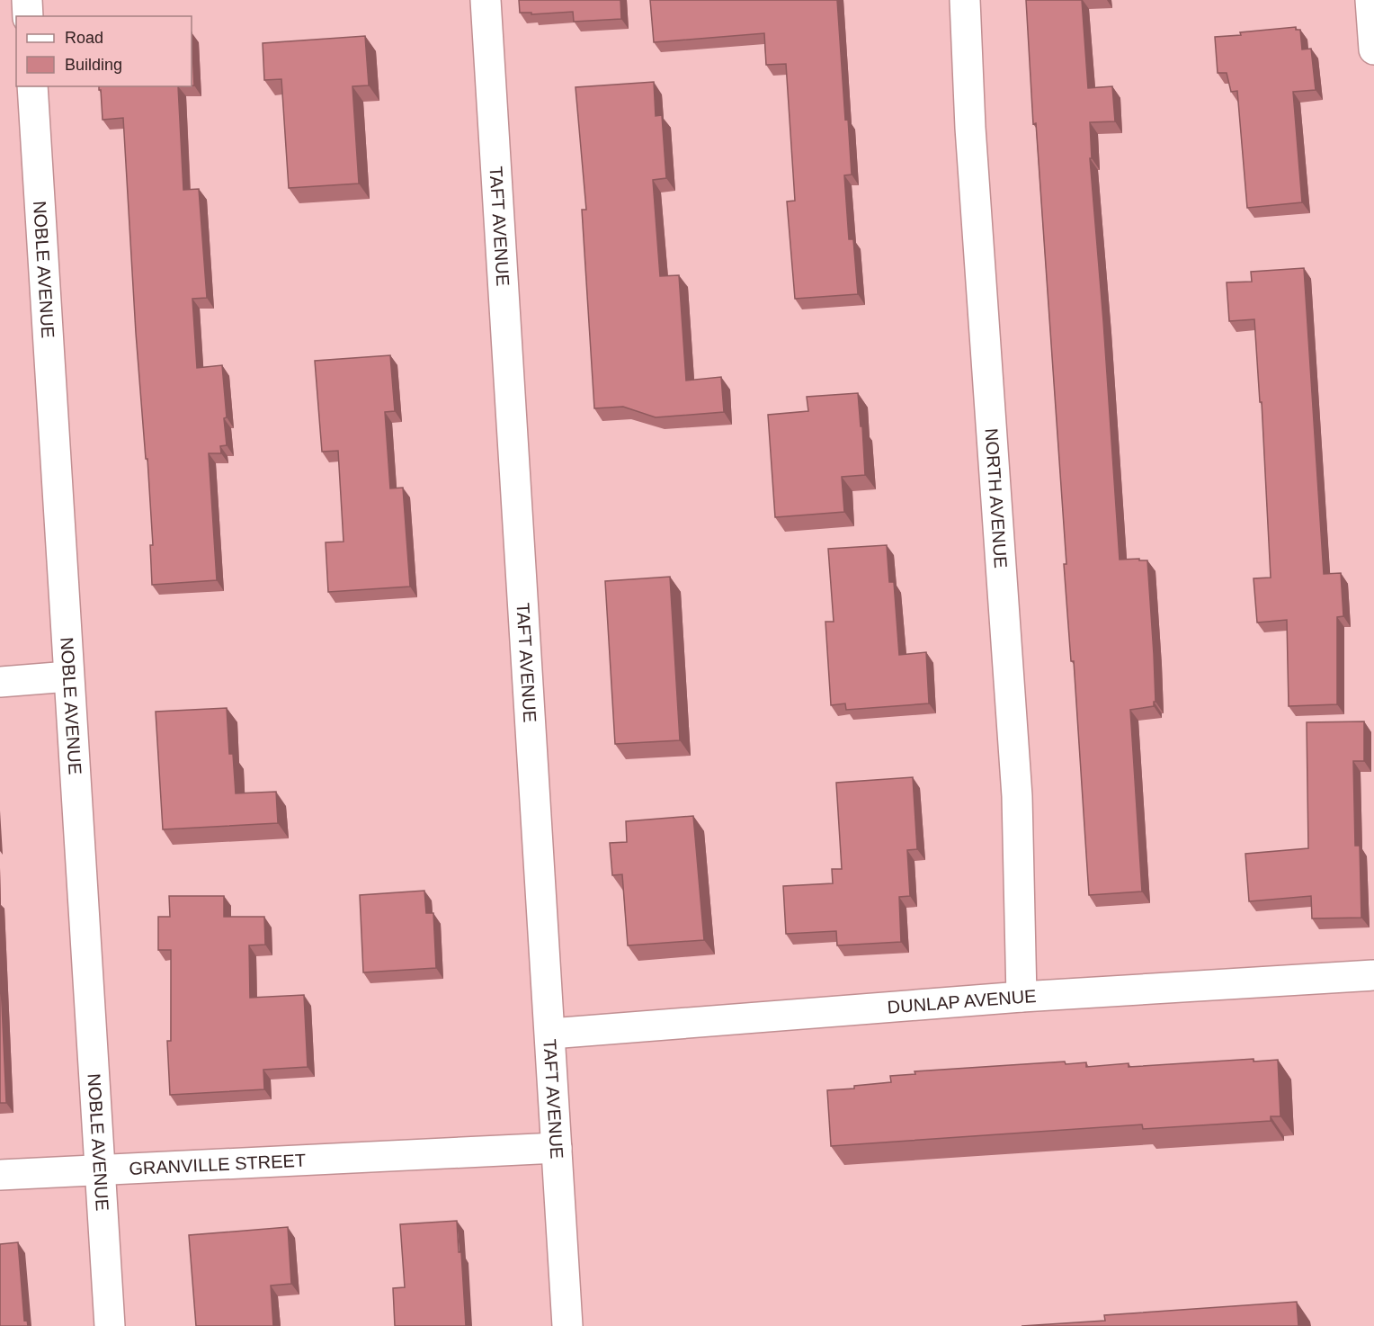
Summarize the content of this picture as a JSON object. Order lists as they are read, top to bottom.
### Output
{
  "streets": {
    "street": [
      "TAFT AVENUE",
      "NOBLE AVENUE",
      "NORTH AVENUE",
      "DUNLAP AVENUE",
      "GRANVILLE STREET"
    ]
  },
  "crossings": [
    ["TAFT AVENUE", "DUNLAP AVENUE"],
    ["TAFT AVENUE", "GRANVILLE STREET"],
    ["NOBLE AVENUE", "GRANVILLE STREET"],
    ["NORTH AVENUE", "DUNLAP AVENUE"]
  ],
  "legend": ["Road", "Building"]
}
